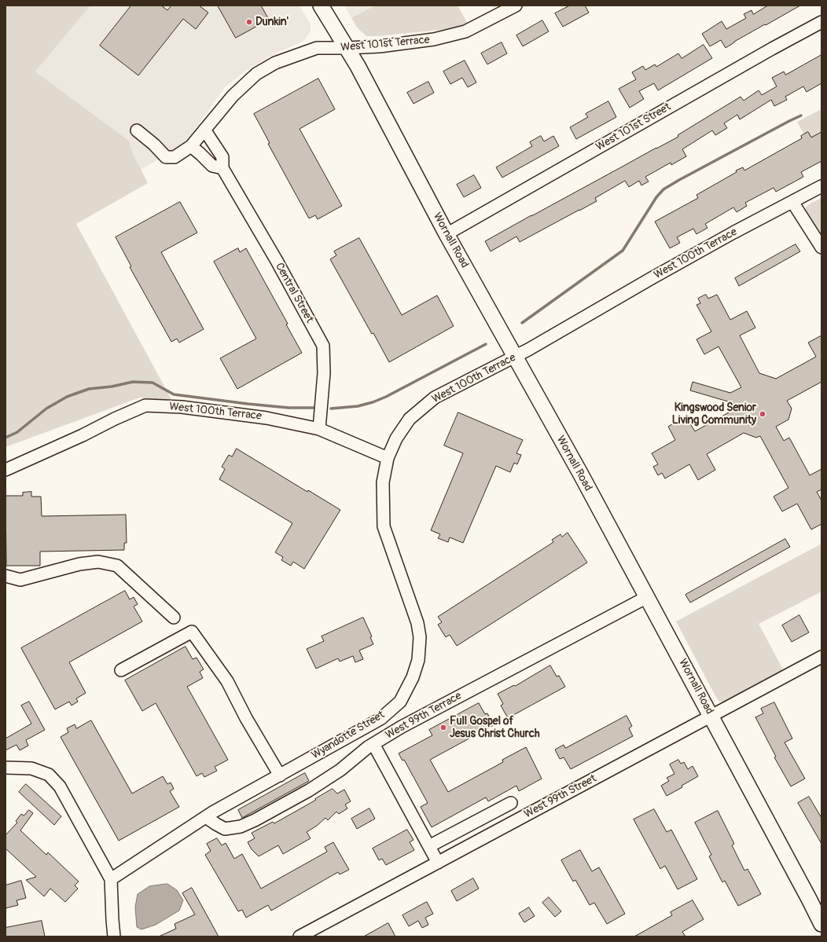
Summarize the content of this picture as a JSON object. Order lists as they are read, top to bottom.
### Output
{
  "streets": {
    "main road": ["Wornall Road"],
    "street": [
      "West 101st Terrace",
      "West 101st Street",
      "West 100th Terrace",
      "Central Street",
      "West 99th Terrace",
      "Wyandotte Street",
      "West 99th Street"
    ]
  },
  "crossings": [
    ["West 101st Terrace", "Wornall Road"],
    ["West 101st Terrace", "Central Street"],
    ["West 101st Street", "Wornall Road"],
    ["Wornall Road", "West 100th Terrace"],
    ["Wornall Road", "West 99th Terrace"],
    ["Wornall Road", "West 99th Street"],
    ["West 100th Terrace", "Central Street"],
    ["West 100th Terrace", "Wyandotte Street"],
    ["West 99th Terrace", "Wyandotte Street"]
  ],
  "places": ["Dunkin'", "Kingswood Senior Living Community", "Full Gospel of Jesus Christ Church"]
}
